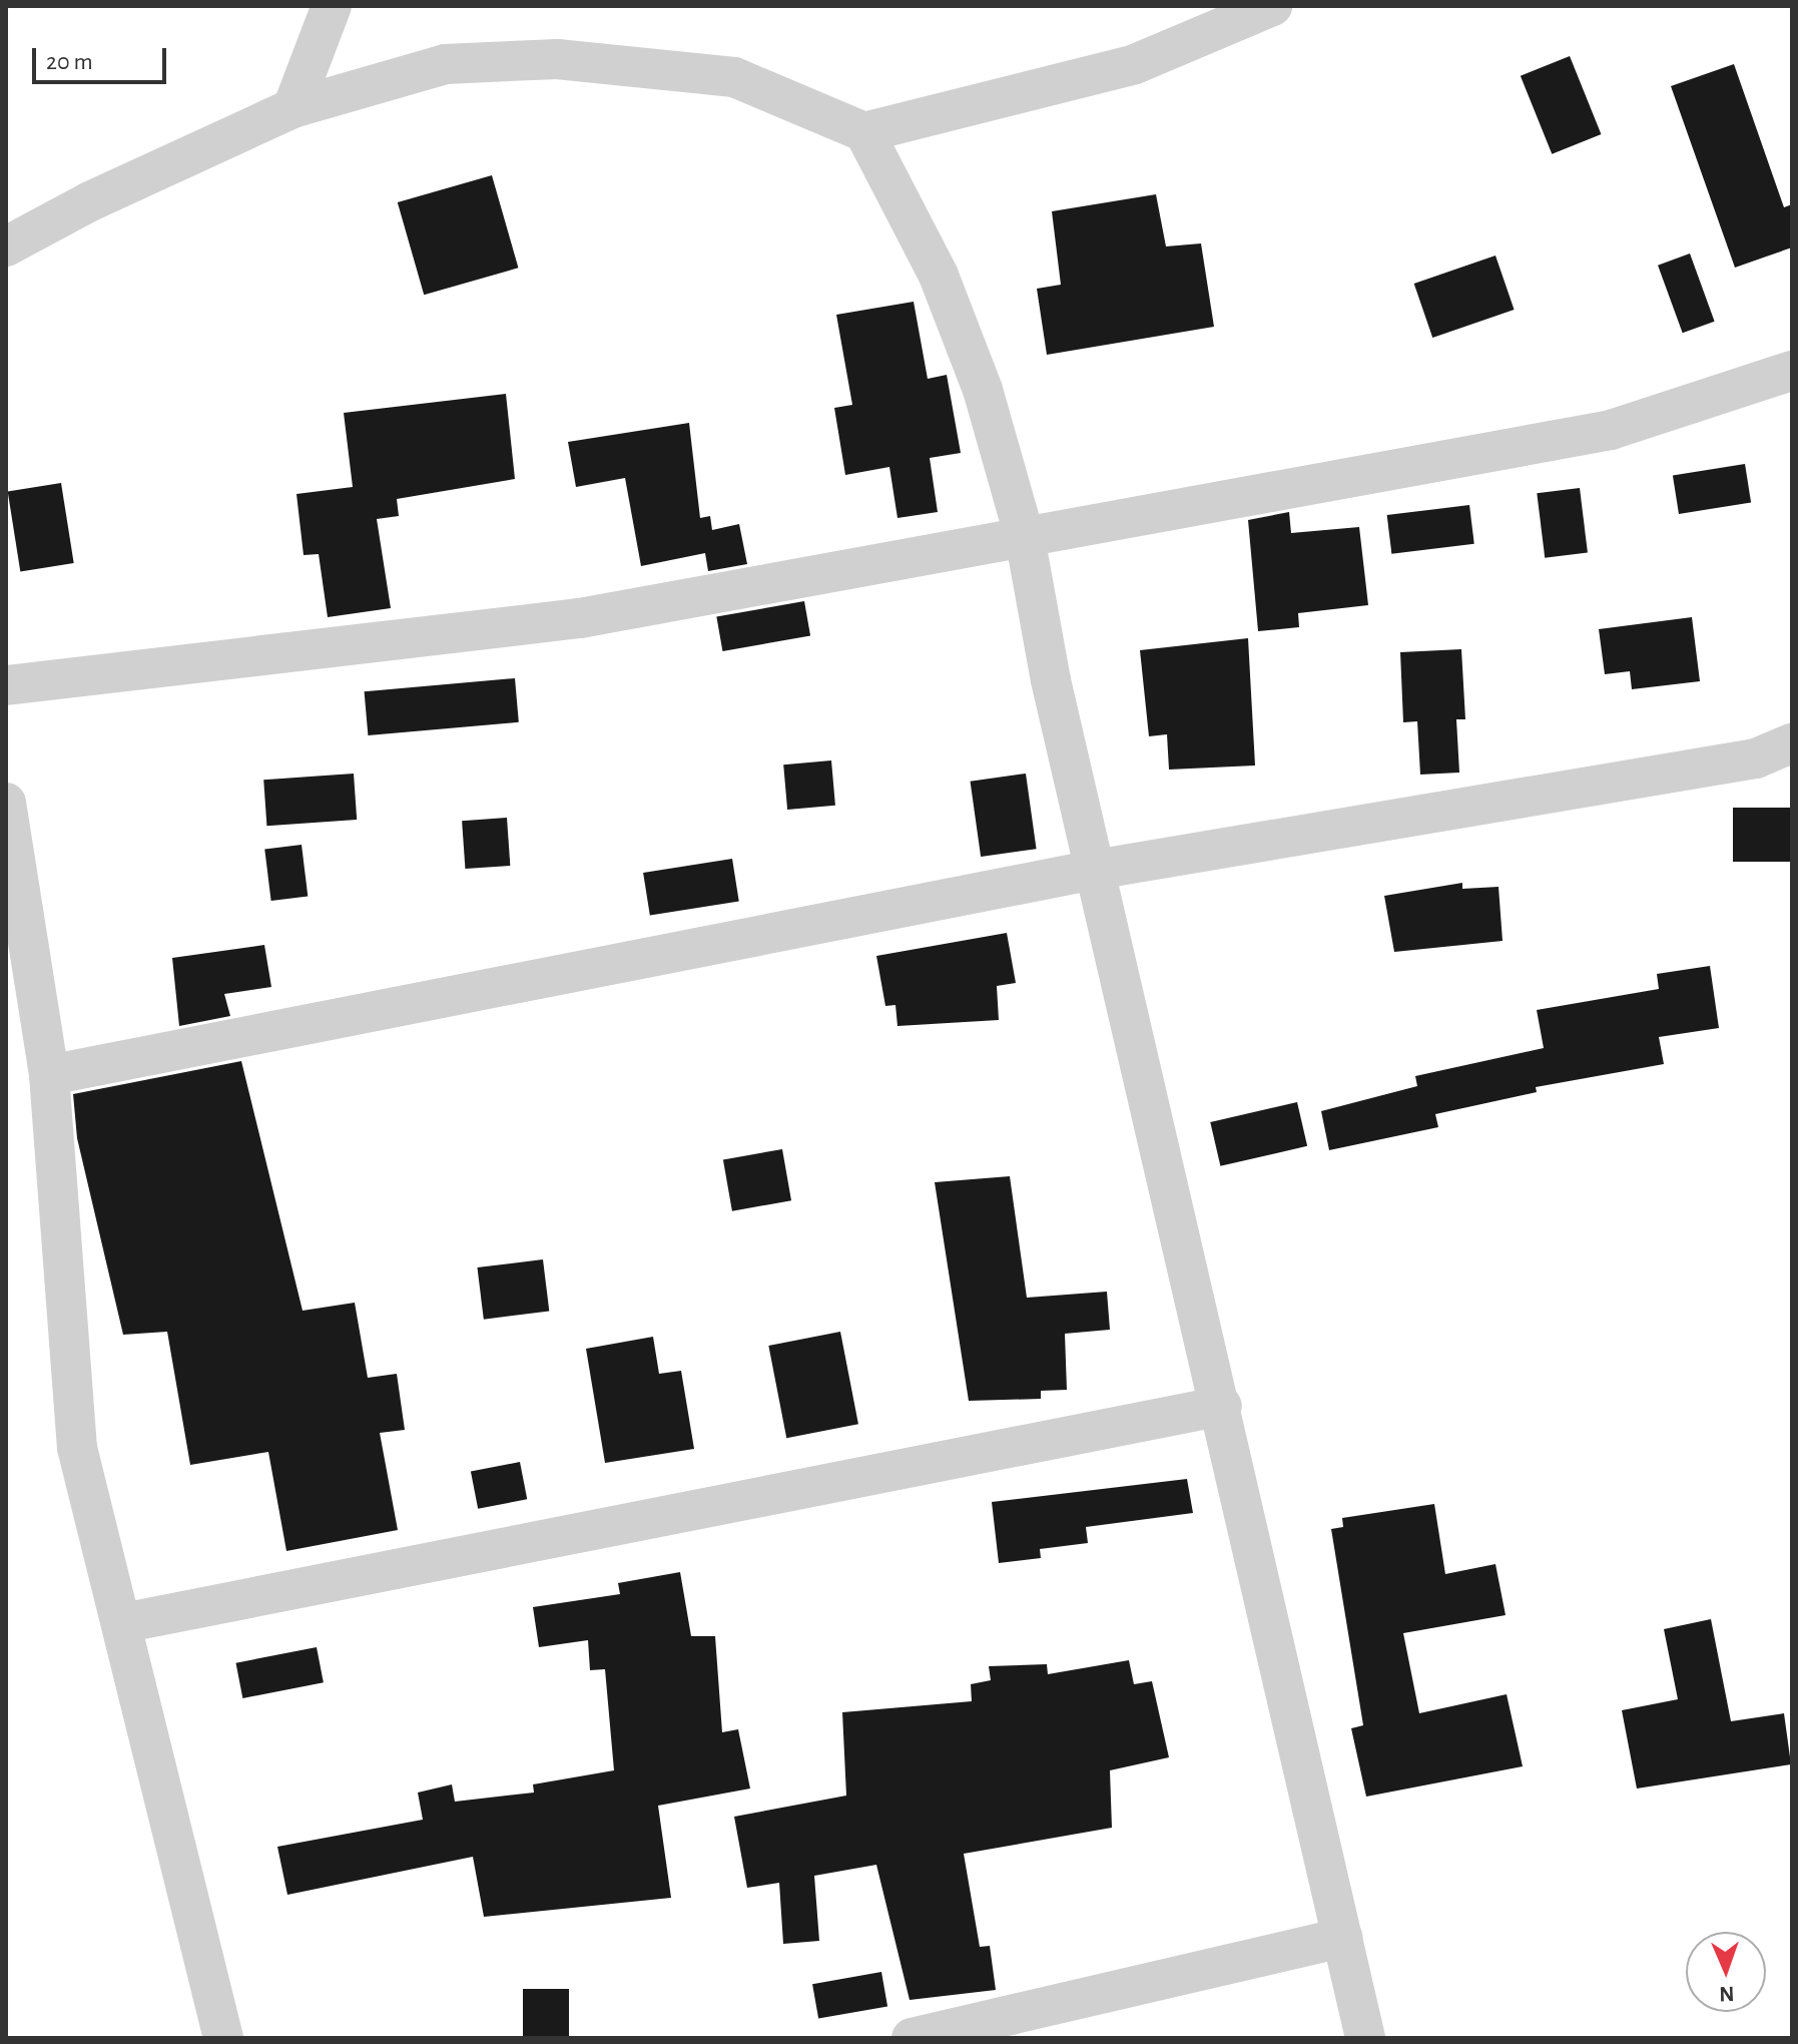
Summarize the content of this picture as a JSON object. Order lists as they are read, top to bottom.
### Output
{
  "scale_bar": "20 m",
  "north": "bottom"
}
